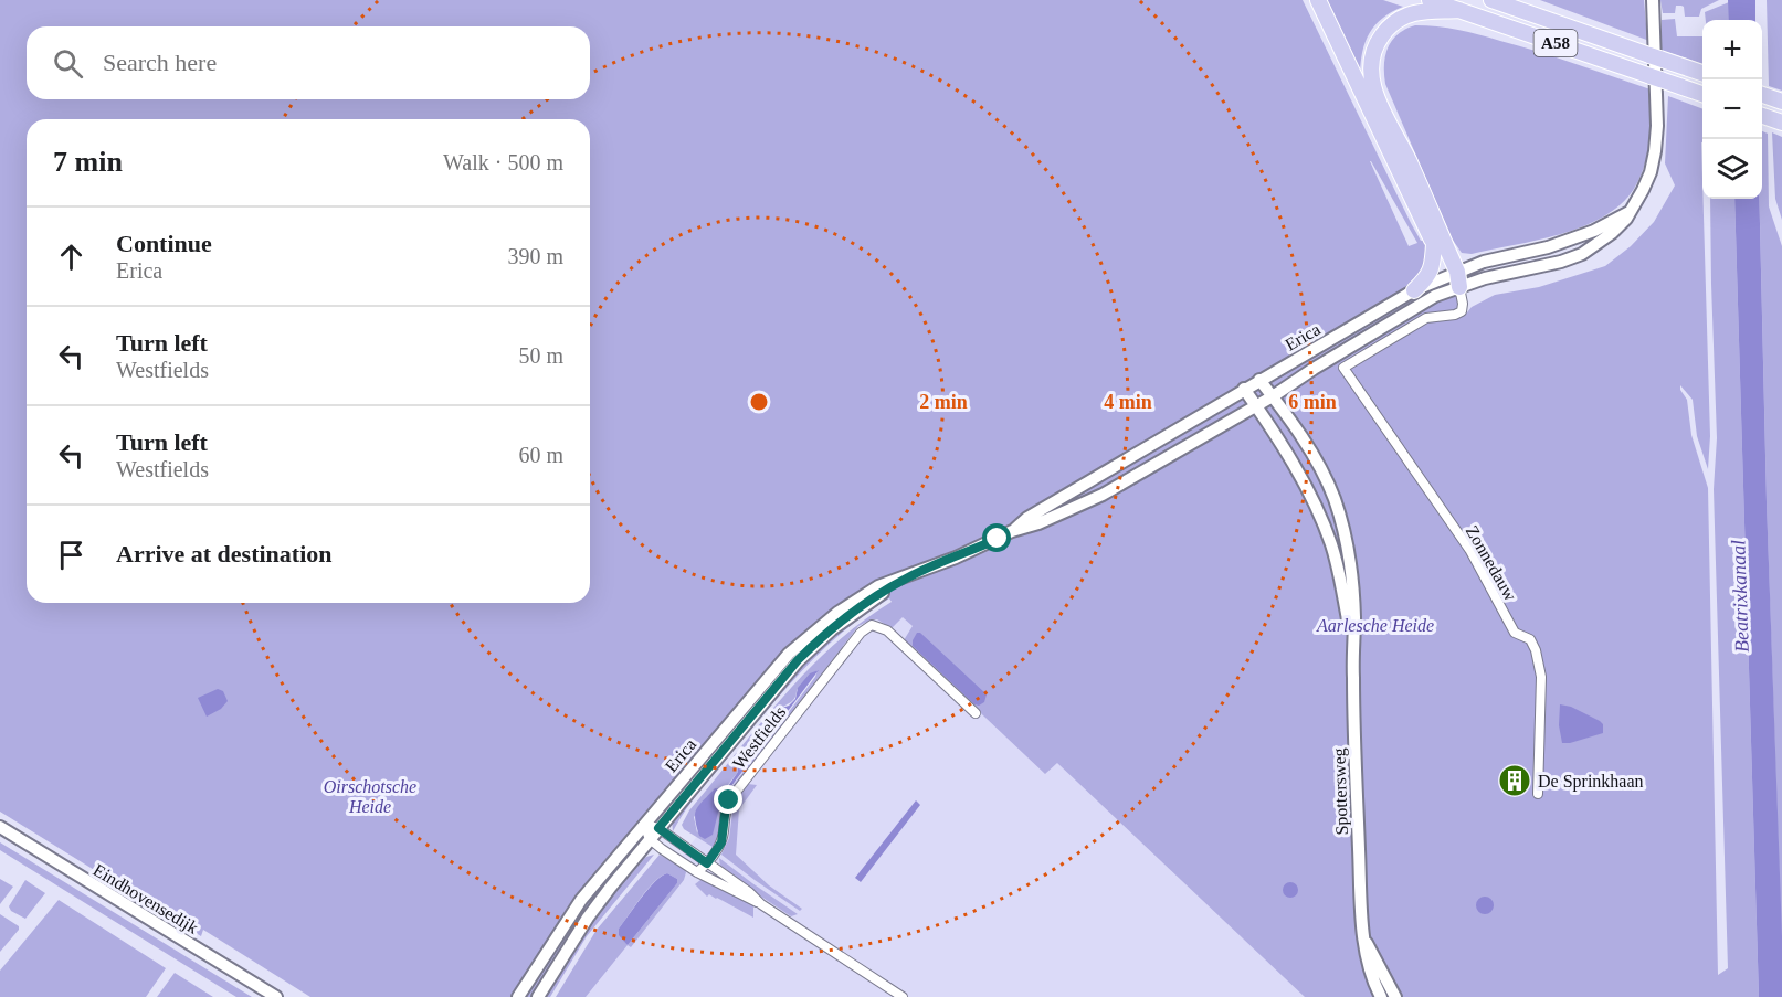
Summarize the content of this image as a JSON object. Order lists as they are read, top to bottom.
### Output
{
  "streets": {
    "highway": ["A58"],
    "street": [
      "Erica",
      "Zonnedauw",
      "Westfields",
      "Spottersweg",
      "Eindhovensedijk"
    ]
  },
  "crossings": [
    ["A58", "Erica"],
    ["A58", "Zonnedauw"],
    ["Erica", "Zonnedauw"],
    ["Erica", "Spottersweg"]
  ],
  "water": ["Beatrixkanaal"],
  "parks": ["Aarlesche Heide", "Oirschotsche Heide"],
  "places": {
    "building": ["De Sprinkhaan"]
  },
  "page": {
    "map_buttons": ["+", "−"],
    "search": "Search here",
    "heading": ["7 min", "Walk · 500 m"],
    "list": [
      ["Continue", "Erica", "390 m"],
      ["Turn left", "Westfields", "50 m"],
      ["Turn left", "Westfields", "60 m"],
      "Arrive at destination"
    ]
  },
  "rings": ["2 min", "4 min", "6 min"]
}
